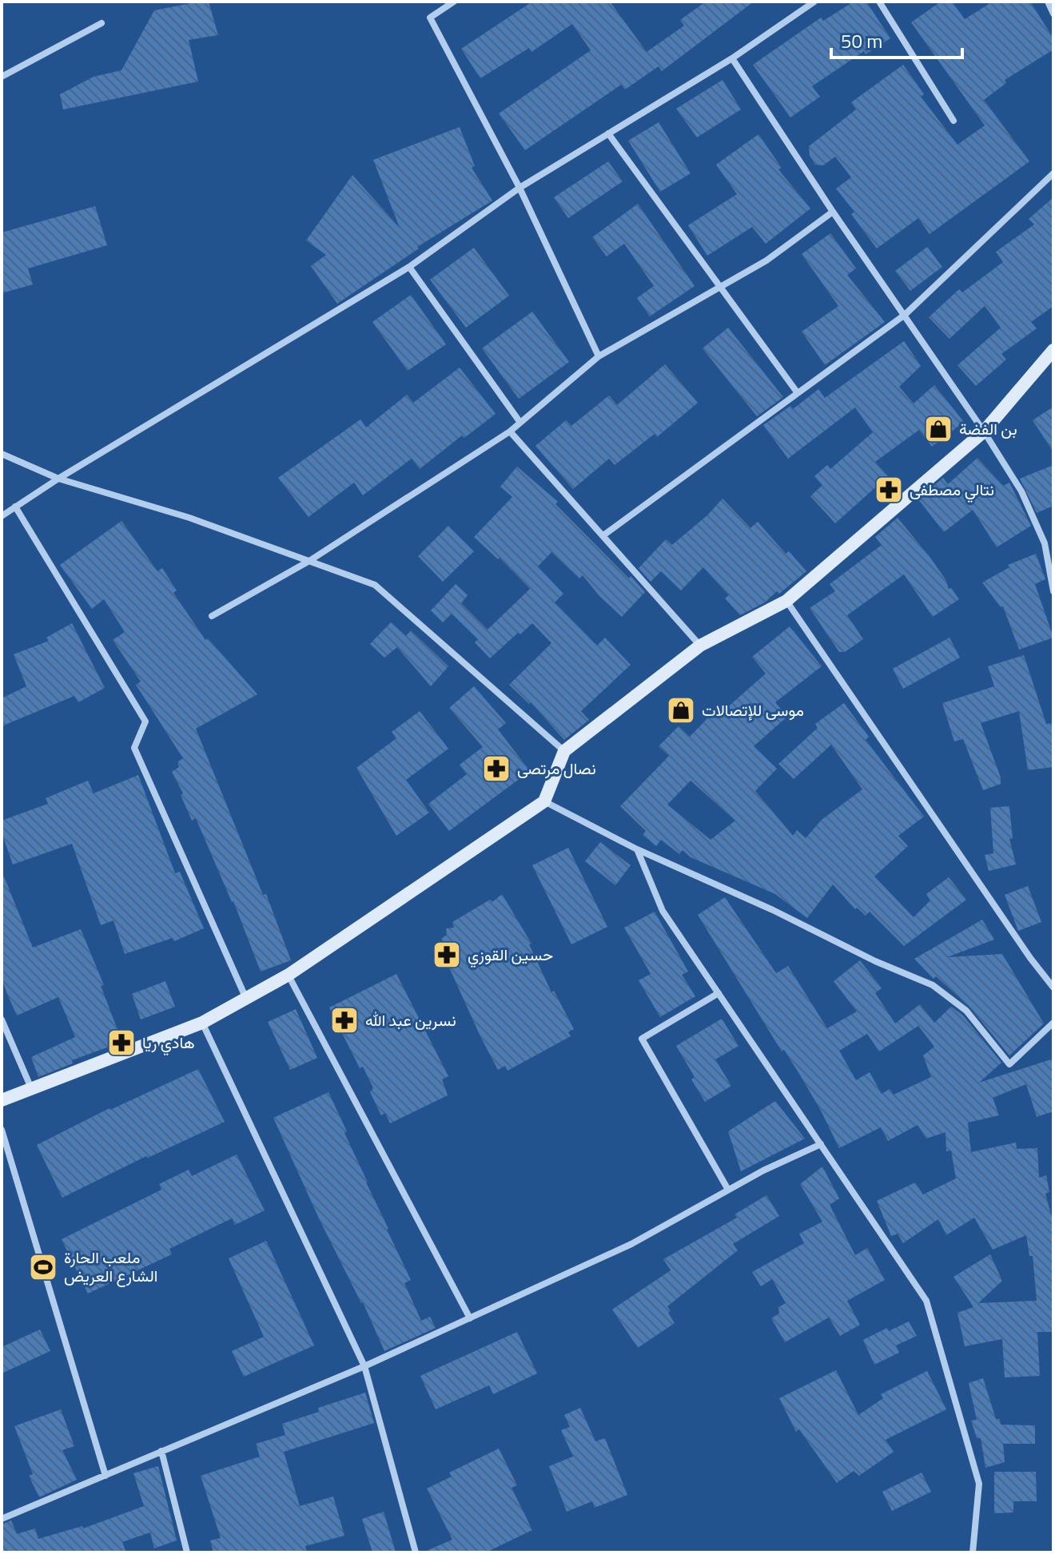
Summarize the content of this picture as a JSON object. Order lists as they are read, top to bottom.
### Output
{
  "places": {
    "shop": ["بن الفضة", "موسى للإتصالات"],
    "pharmacy": [
      "نتالي مصطفى",
      "نصال مرتصى",
      "حسين القوزي",
      "نسرين عبد الله",
      "هادي ريا"
    ],
    "sports": ["ملعب الحارة الشارع العريض"]
  },
  "scale_bar": "50 m"
}
